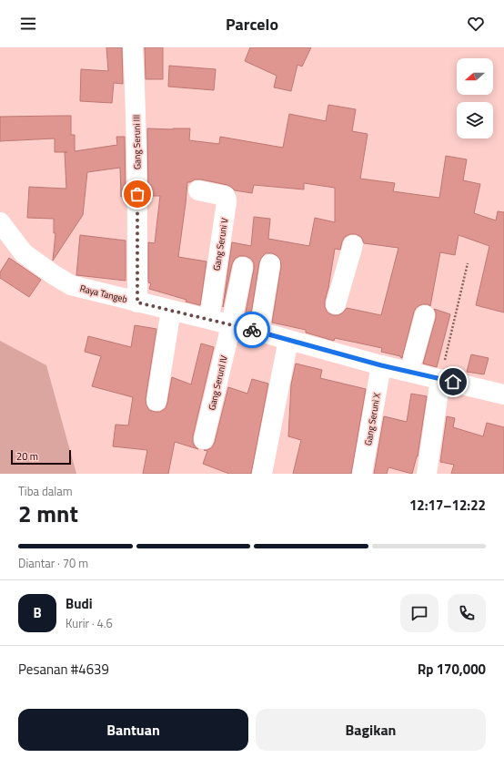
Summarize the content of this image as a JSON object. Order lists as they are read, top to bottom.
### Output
{
  "streets": {
    "street": [
      "Gang Seruni III",
      "Gang Seruni V",
      "Raya Tangeb",
      "Gang SerunI IV",
      "Gang Seruni X"
    ]
  },
  "crossings": [
    ["Gang Seruni III", "Raya Tangeb"],
    ["Gang Seruni V", "Raya Tangeb"],
    ["Raya Tangeb", "Gang SerunI IV"],
    ["Raya Tangeb", "Gang Seruni X"]
  ],
  "scale_bar": "20 m",
  "north": "left",
  "page": {
    "header": "Parcelo",
    "scale": "20 m",
    "heading": ["2 mnt", "Tiba dalam", "12:17–12:22"],
    "panel": [
      "Budi",
      "Kurir · 4.6",
      "Pesanan #4639",
      "Rp 170,000"
    ],
    "bar": "Diantar · 70 m",
    "round": "B",
    "buttons": ["Bantuan", "Bagikan"]
  }
}
